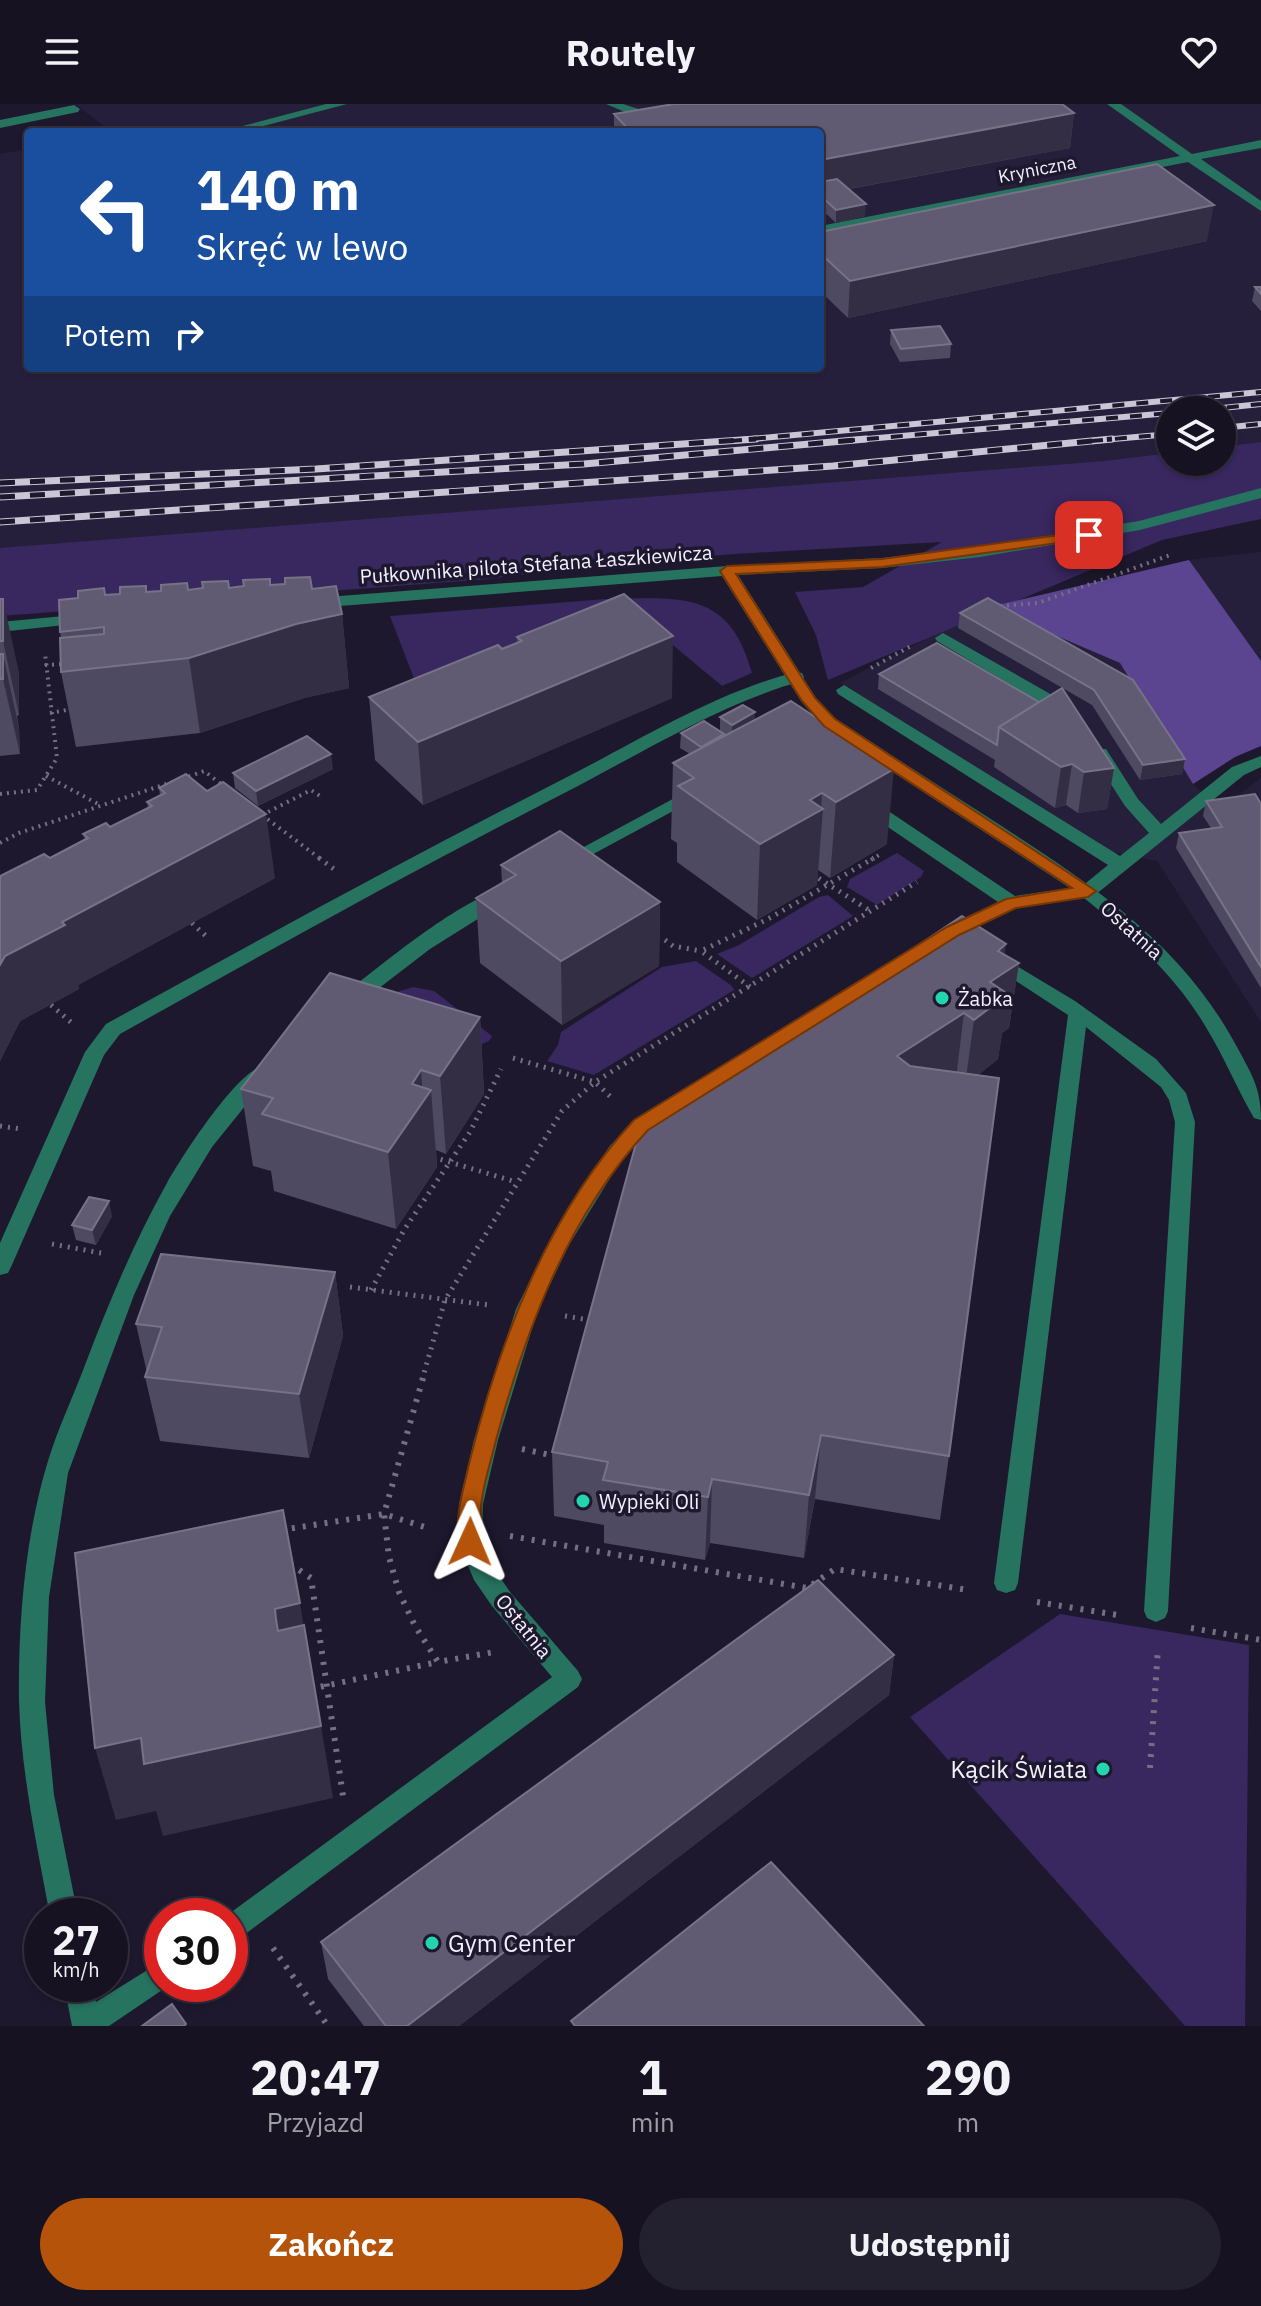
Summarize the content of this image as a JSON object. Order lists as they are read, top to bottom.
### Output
{
  "streets": {
    "street": ["Kryniczna", "Pułkownika pilota Stefana Łaszkiewicza", "Ostatnia"]
  },
  "crossings": [
    ["Pułkownika pilota Stefana Łaszkiewicza", "Ostatnia"]
  ],
  "places": [
    "Żabka",
    "Wypieki Oli",
    "Kącik Świata",
    "Gym Center"
  ],
  "page": {
    "header": "Routely",
    "turn": ["140 m", "Skręć w lewo"],
    "then": "Potem",
    "speed": "27 km/h",
    "limit": "30",
    "eta": [
      "20:47",
      "Przyjazd",
      "1",
      "min",
      "290",
      "m"
    ],
    "buttons": ["Zakończ", "Udostępnij"]
  }
}
